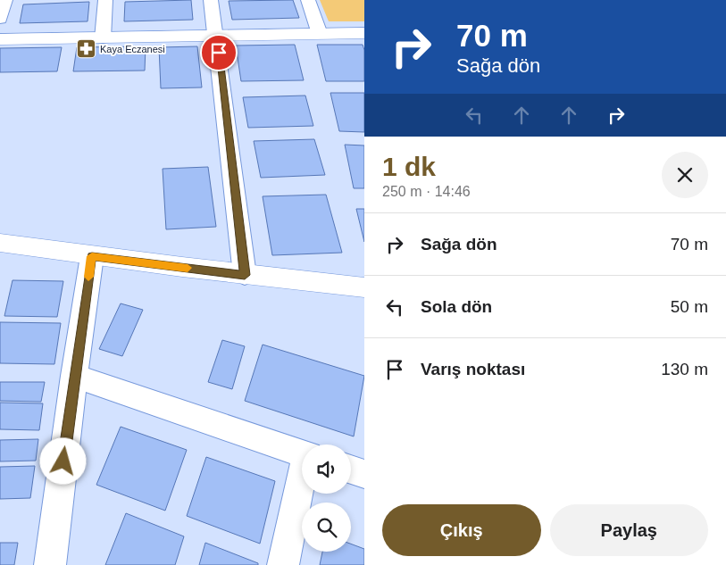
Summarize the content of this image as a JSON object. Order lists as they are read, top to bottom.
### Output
{
  "places": {
    "pharmacy": ["Kaya Eczanesi"]
  },
  "page": {
    "turn": ["70 m", "Sağa dön"],
    "heading": ["1 dk", "250 m · 14:46"],
    "list": [
      {
        "name": "Sağa dön",
        "value": "70 m"
      },
      {
        "name": "Sola dön",
        "value": "50 m"
      },
      {
        "name": "Varış noktası",
        "value": "130 m"
      }
    ],
    "buttons": ["Çıkış", "Paylaş"]
  }
}
